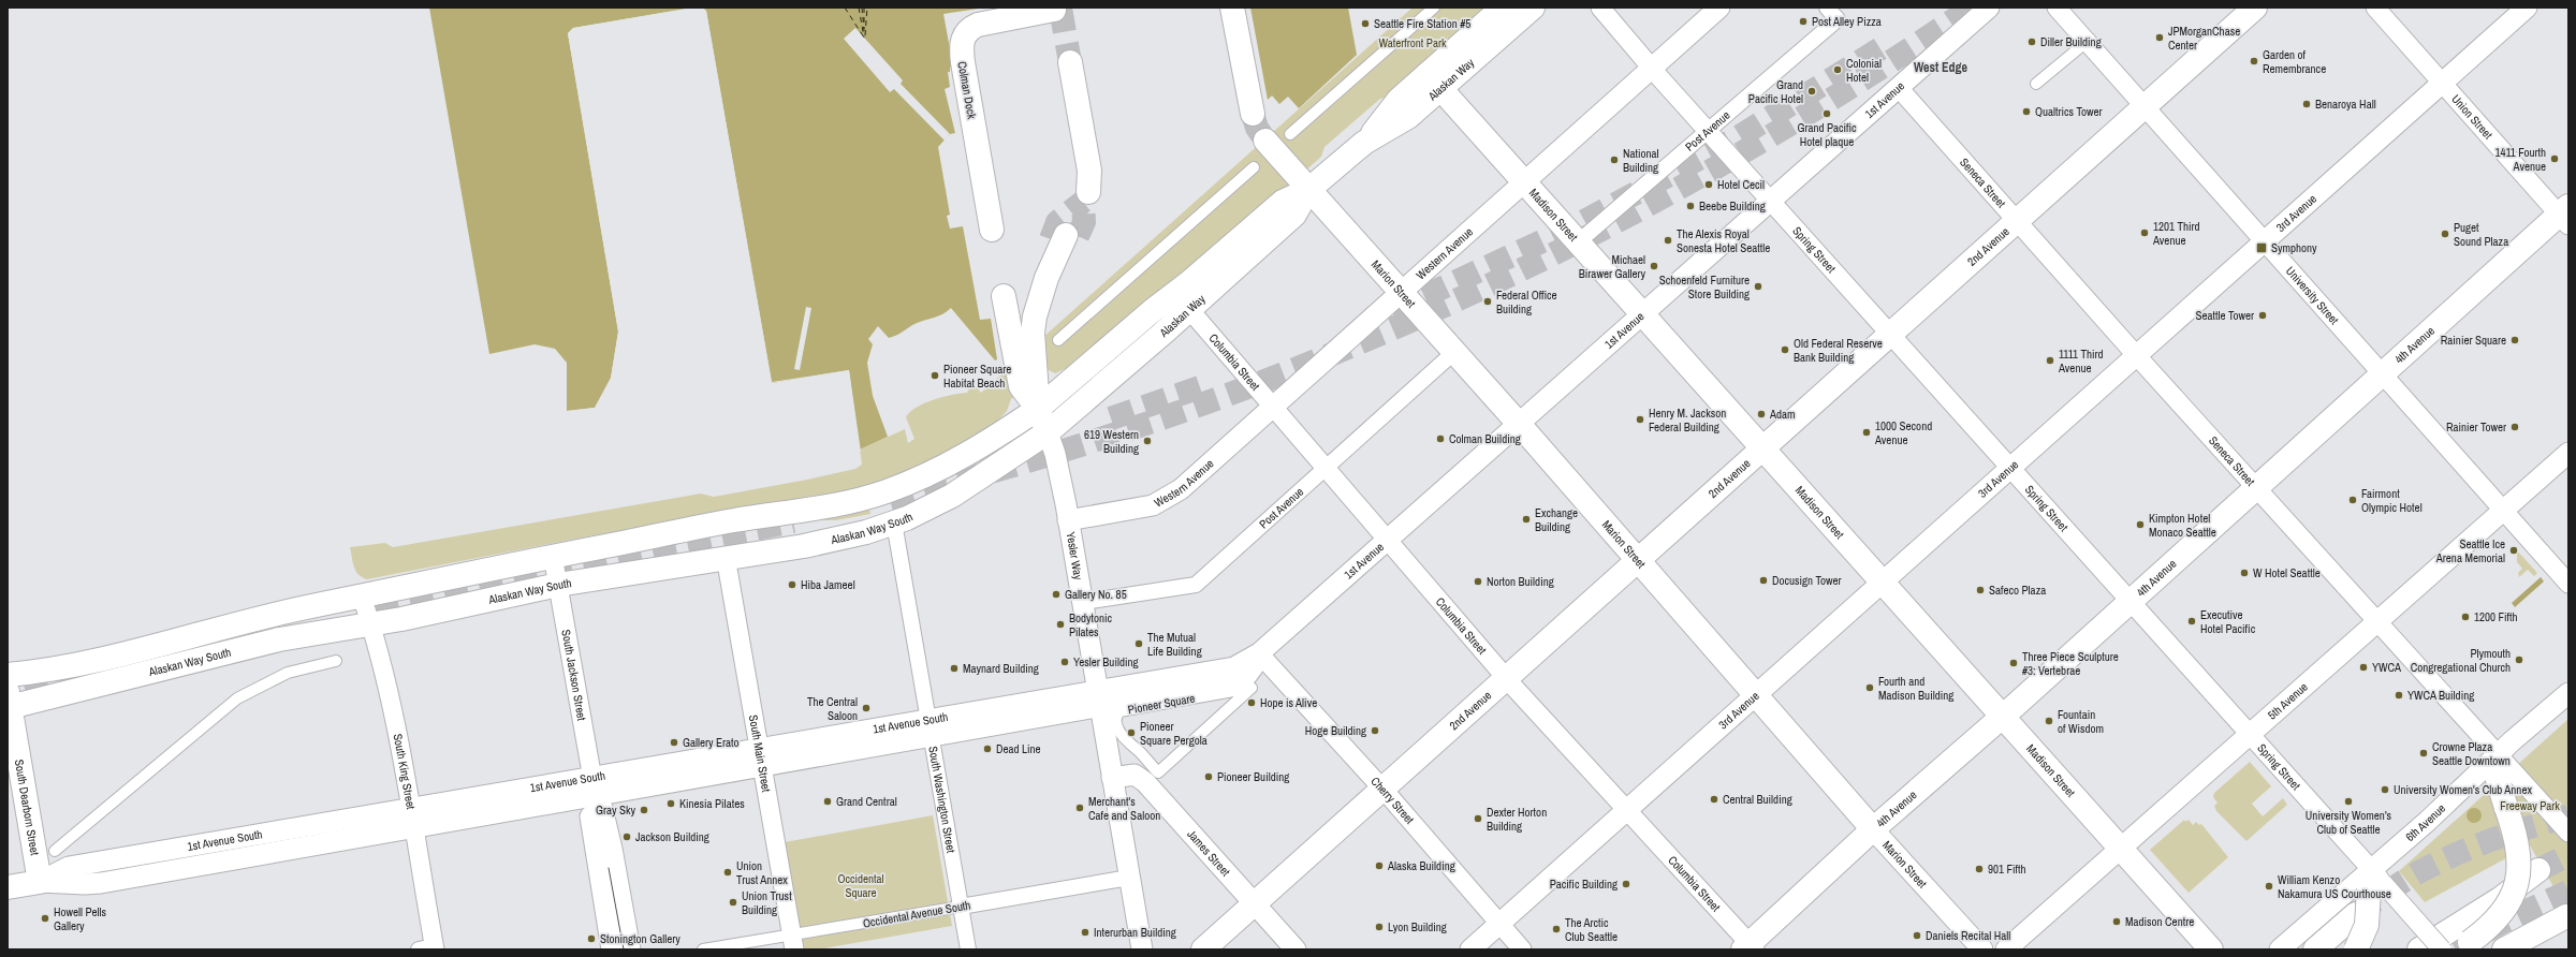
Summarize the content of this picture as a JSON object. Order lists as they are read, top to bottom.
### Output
{
  "streets": {
    "main road": [
      "Alaskan Way",
      "Colman Dock",
      "1st Avenue",
      "Madison Street",
      "3rd Avenue",
      "2nd Avenue",
      "Western Avenue",
      "Marion Street",
      "4th Avenue",
      "Alaskan Way South",
      "Yesler Way",
      "South Jackson Street",
      "5th Avenue",
      "1st Avenue South",
      "South Dearborn Street",
      "6th Avenue",
      "James Street"
    ],
    "street": [
      "Union Street",
      "Post Avenue",
      "Seneca Street",
      "Spring Street",
      "University Street",
      "Columbia Street",
      "Pioneer Square",
      "South Main Street",
      "South King Street",
      "South Washington Street",
      "Cherry Street",
      "Occidental Avenue South"
    ]
  },
  "crossings": [
    ["Alaskan Way", "Madison Street"],
    ["Alaskan Way", "Marion Street"],
    ["Alaskan Way", "Columbia Street"],
    ["Alaskan Way", "Alaskan Way South"],
    ["Alaskan Way", "Yesler Way"],
    ["1st Avenue", "Seneca Street"],
    ["1st Avenue", "Madison Street"],
    ["1st Avenue", "Spring Street"],
    ["1st Avenue", "Marion Street"],
    ["1st Avenue", "Columbia Street"],
    ["1st Avenue", "Yesler Way"],
    ["1st Avenue", "1st Avenue South"],
    ["1st Avenue", "Cherry Street"],
    ["Union Street", "3rd Avenue"],
    ["Union Street", "4th Avenue"],
    ["Post Avenue", "Madison Street"],
    ["Post Avenue", "Spring Street"],
    ["Post Avenue", "Marion Street"],
    ["Post Avenue", "Columbia Street"],
    ["Post Avenue", "Yesler Way"],
    ["Seneca Street", "3rd Avenue"],
    ["Seneca Street", "2nd Avenue"],
    ["Seneca Street", "4th Avenue"],
    ["Seneca Street", "5th Avenue"],
    ["Seneca Street", "6th Avenue"],
    ["Madison Street", "3rd Avenue"],
    ["Madison Street", "2nd Avenue"],
    ["Madison Street", "Western Avenue"],
    ["Madison Street", "4th Avenue"],
    ["Madison Street", "5th Avenue"],
    ["3rd Avenue", "Spring Street"],
    ["3rd Avenue", "Marion Street"],
    ["3rd Avenue", "University Street"],
    ["3rd Avenue", "Columbia Street"],
    ["3rd Avenue", "Cherry Street"],
    ["2nd Avenue", "Spring Street"],
    ["2nd Avenue", "Marion Street"],
    ["2nd Avenue", "University Street"],
    ["2nd Avenue", "Columbia Street"],
    ["2nd Avenue", "Cherry Street"],
    ["2nd Avenue", "James Street"],
    ["Spring Street", "Western Avenue"],
    ["Spring Street", "4th Avenue"],
    ["Spring Street", "5th Avenue"],
    ["Spring Street", "6th Avenue"],
    ["Western Avenue", "Marion Street"],
    ["Western Avenue", "Columbia Street"],
    ["Western Avenue", "Yesler Way"],
    ["Marion Street", "4th Avenue"],
    ["University Street", "4th Avenue"],
    ["University Street", "5th Avenue"],
    ["4th Avenue", "Columbia Street"],
    ["Alaskan Way South", "Yesler Way"],
    ["Alaskan Way South", "South Jackson Street"],
    ["Alaskan Way South", "South Main Street"],
    ["Alaskan Way South", "South King Street"],
    ["Alaskan Way South", "South Washington Street"],
    ["Alaskan Way South", "South Dearborn Street"],
    ["Yesler Way", "1st Avenue South"],
    ["Yesler Way", "James Street"],
    ["Yesler Way", "Occidental Avenue South"],
    ["South Jackson Street", "1st Avenue South"],
    ["1st Avenue South", "South Main Street"],
    ["1st Avenue South", "South King Street"],
    ["1st Avenue South", "South Washington Street"],
    ["1st Avenue South", "South Dearborn Street"],
    ["South Main Street", "Occidental Avenue South"],
    ["South Washington Street", "Occidental Avenue South"]
  ],
  "districts": ["West Edge"],
  "parks": ["Waterfront Park", "Freeway Park", "Occidental Square"],
  "places": {
    "other": [
      "Post Alley Pizza",
      "Seattle Fire Station #5",
      "JPMorganChase Center",
      "Diller Building",
      "Garden of Remembrance",
      "Colonial Hotel",
      "Grand Pacific Hotel",
      "Benaroya Hall",
      "Qualtrics Tower",
      "Grand Pacific Hotel plaque",
      "1411 Fourth Avenue",
      "National Building",
      "Hotel Cecil",
      "Beebe Building",
      "1201 Third Avenue",
      "Puget Sound Plaza",
      "The Alexis Royal Sonesta Hotel Seattle",
      "Michael Birawer Gallery",
      "Schoenfeld Furniture Store Building",
      "Federal Office Building",
      "Seattle Tower",
      "Rainier Square",
      "Old Federal Reserve Bank Building",
      "1111 Third Avenue",
      "Pioneer Square Habitat Beach",
      "Adam",
      "Henry M. Jackson Federal Building",
      "Rainier Tower",
      "1000 Second Avenue",
      "Colman Building",
      "619 Western Building",
      "Fairmont Olympic Hotel",
      "Exchange Building",
      "Kimpton Hotel Monaco Seattle",
      "Seattle Ice Arena Memorial",
      "W Hotel Seattle",
      "Docusign Tower",
      "Norton Building",
      "Hiba Jameel",
      "Safeco Plaza",
      "Gallery No. 85",
      "1200 Fifth",
      "Executive Hotel Pacific",
      "Bodytonic Pilates",
      "The Mutual Life Building",
      "Plymouth Congregational Church",
      "Yesler Building",
      "Three Piece Sculpture #3: Vertebrae",
      "YWCA",
      "Maynard Building",
      "Fourth and Madison Building",
      "YWCA Building",
      "Hope is Alive",
      "The Central Saloon",
      "Fountain of Wisdom",
      "Hoge Building",
      "Pioneer Square Pergola",
      "Gallery Erato",
      "Dead Line",
      "Crowne Plaza Seattle Downtown",
      "Pioneer Building",
      "University Women's Club Annex",
      "Central Building",
      "Grand Central",
      "University Women's Club of Seattle",
      "Kinesia Pilates",
      "Merchant's Cafe and Saloon",
      "Gray Sky",
      "Dexter Horton Building",
      "Jackson Building",
      "Alaska Building",
      "901 Fifth",
      "Union Trust Annex",
      "Pacific Building",
      "William Kenzo Nakamura US Courthouse",
      "Union Trust Building",
      "Howell Pells Gallery",
      "Madison Centre",
      "Lyon Building",
      "The Arctic Club Seattle",
      "Interurban Building",
      "Daniels Recital Hall",
      "Stonington Gallery"
    ],
    "transit": ["Symphony"]
  }
}
